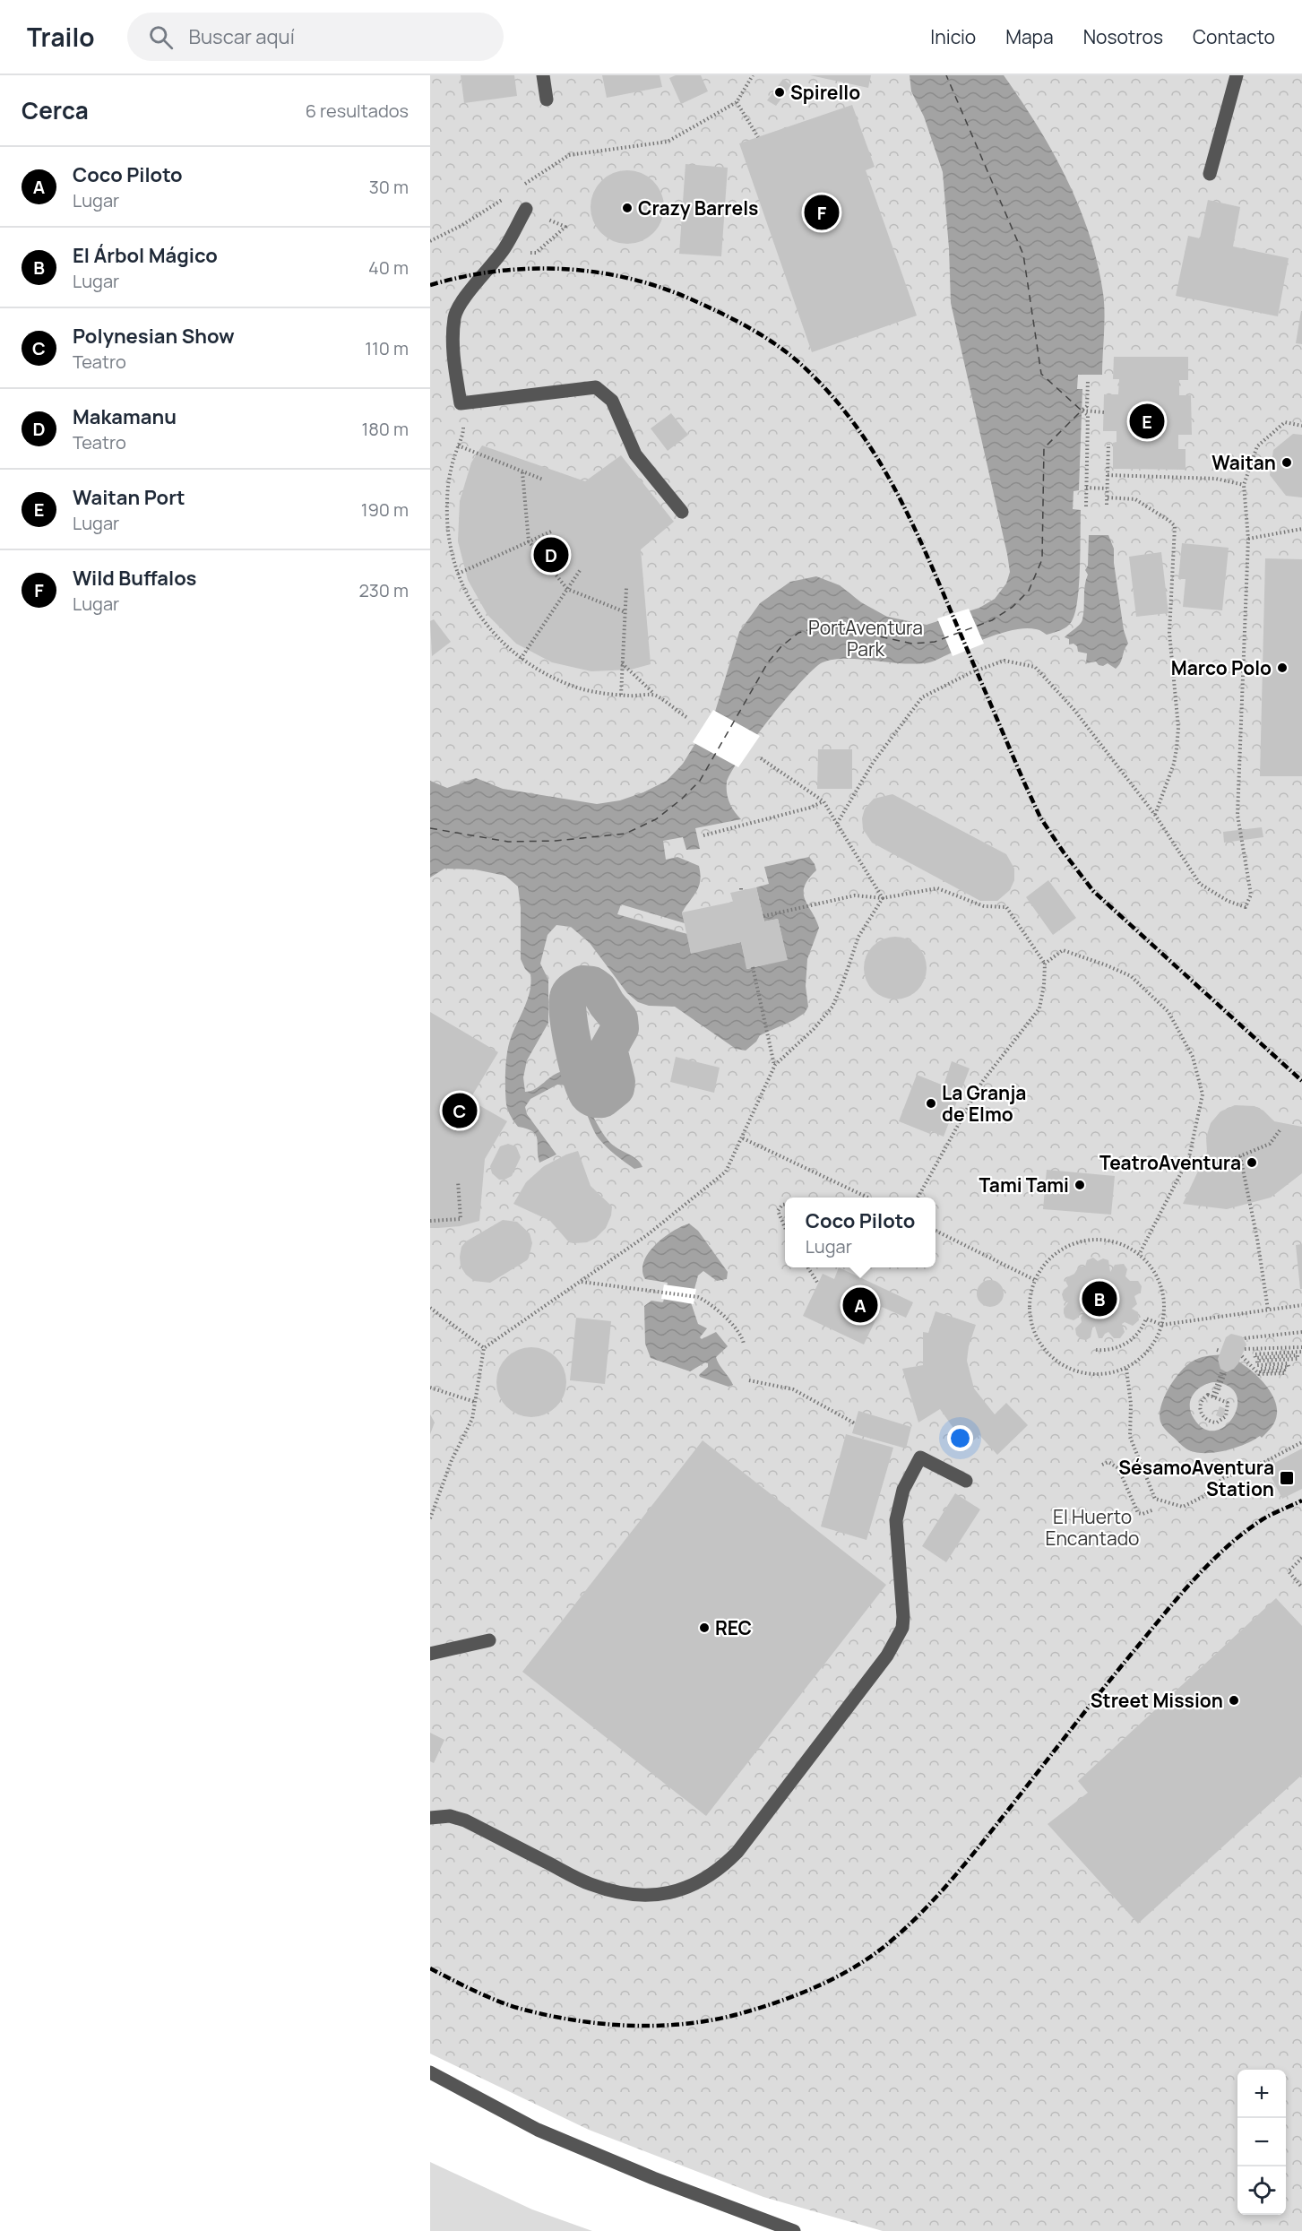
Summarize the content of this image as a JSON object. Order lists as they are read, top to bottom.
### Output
{
  "parks": ["PortAventura Park", "El Huerto Encantado"],
  "places": {
    "other": [
      "Spirello",
      "Crazy Barrels",
      "Waitan",
      "Marco Polo",
      "La Granja de Elmo",
      "TeatroAventura",
      "Tami Tami",
      "REC",
      "Street Mission"
    ],
    "transit": ["SésamoAventura Station"]
  },
  "page": {
    "header": "Trailo",
    "search": "Buscar aquí",
    "nav": [
      "Inicio",
      "Mapa",
      "Nosotros",
      "Contacto"
    ],
    "heading": ["Cerca", "6 resultados"],
    "list": [
      {
        "mark": "A",
        "name": "Coco Piloto",
        "note": "Lugar",
        "value": "30 m"
      },
      {
        "mark": "B",
        "name": "El Árbol Mágico",
        "note": "Lugar",
        "value": "40 m"
      },
      {
        "mark": "C",
        "name": "Polynesian Show",
        "note": "Teatro",
        "value": "110 m"
      },
      {
        "mark": "D",
        "name": "Makamanu",
        "note": "Teatro",
        "value": "180 m"
      },
      {
        "mark": "E",
        "name": "Waitan Port",
        "note": "Lugar",
        "value": "190 m"
      },
      {
        "mark": "F",
        "name": "Wild Buffalos",
        "note": "Lugar",
        "value": "230 m"
      }
    ],
    "pins": [
      "F",
      "E",
      "D",
      "C",
      "B",
      "A"
    ],
    "popup": ["Coco Piloto", "Lugar"],
    "map_buttons": ["+", "−"]
  }
}
